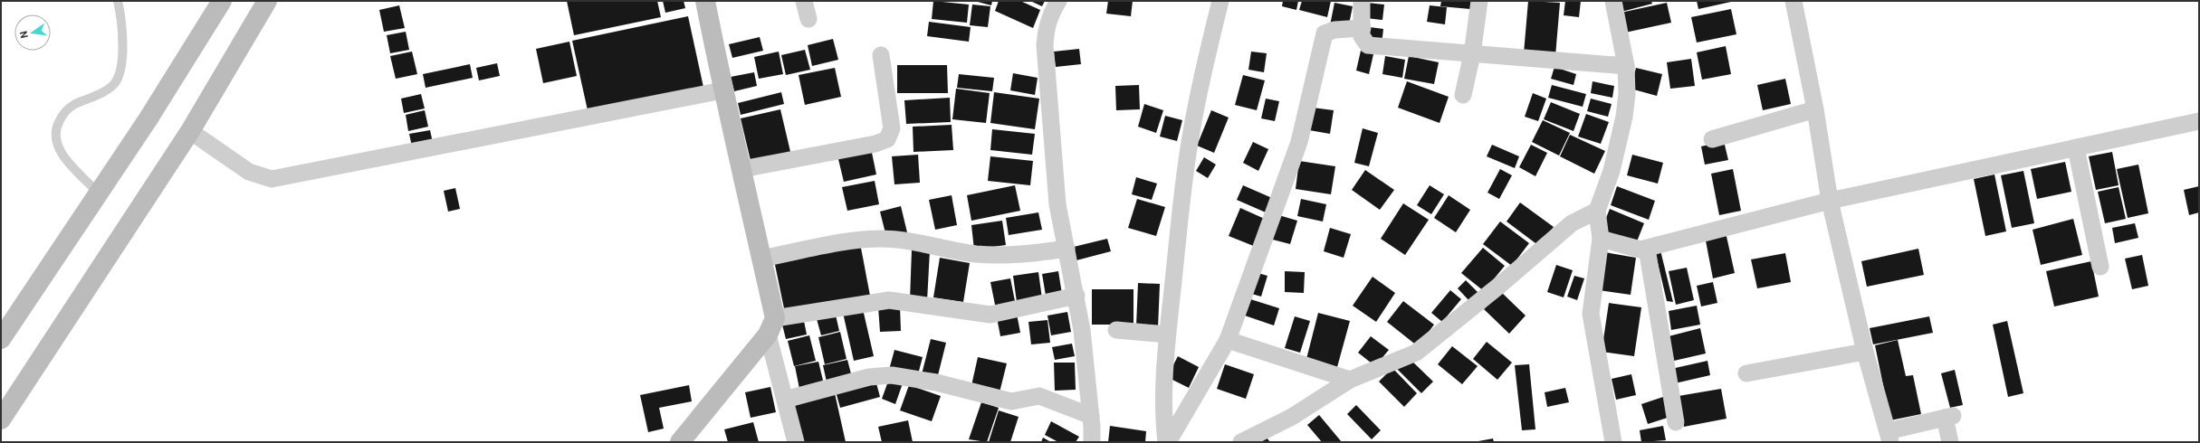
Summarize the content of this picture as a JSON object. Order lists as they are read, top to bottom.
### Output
{
  "north": "left"
}
